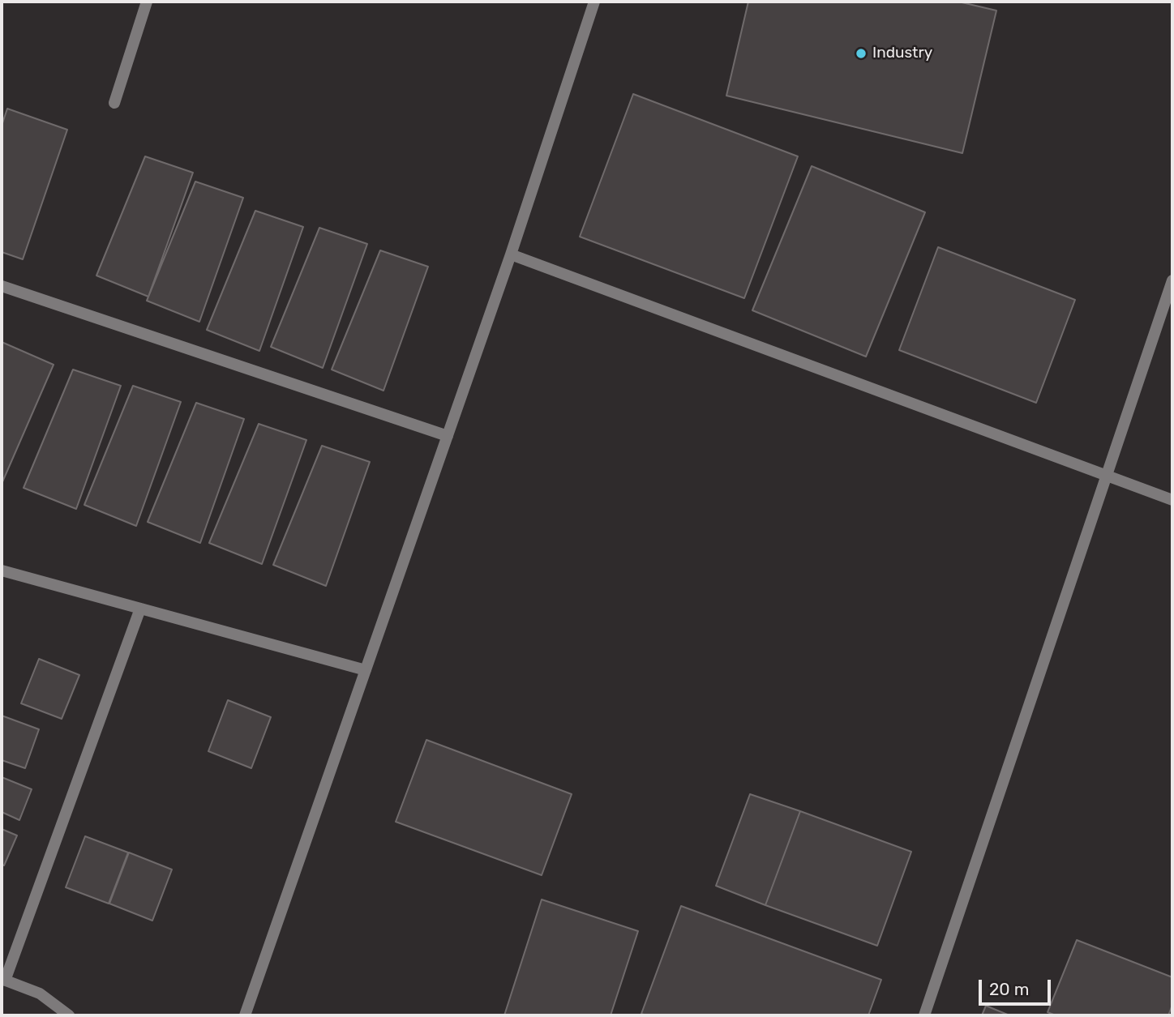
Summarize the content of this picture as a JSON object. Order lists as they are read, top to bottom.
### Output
{
  "places": ["Industry"],
  "scale_bar": "20 m"
}
